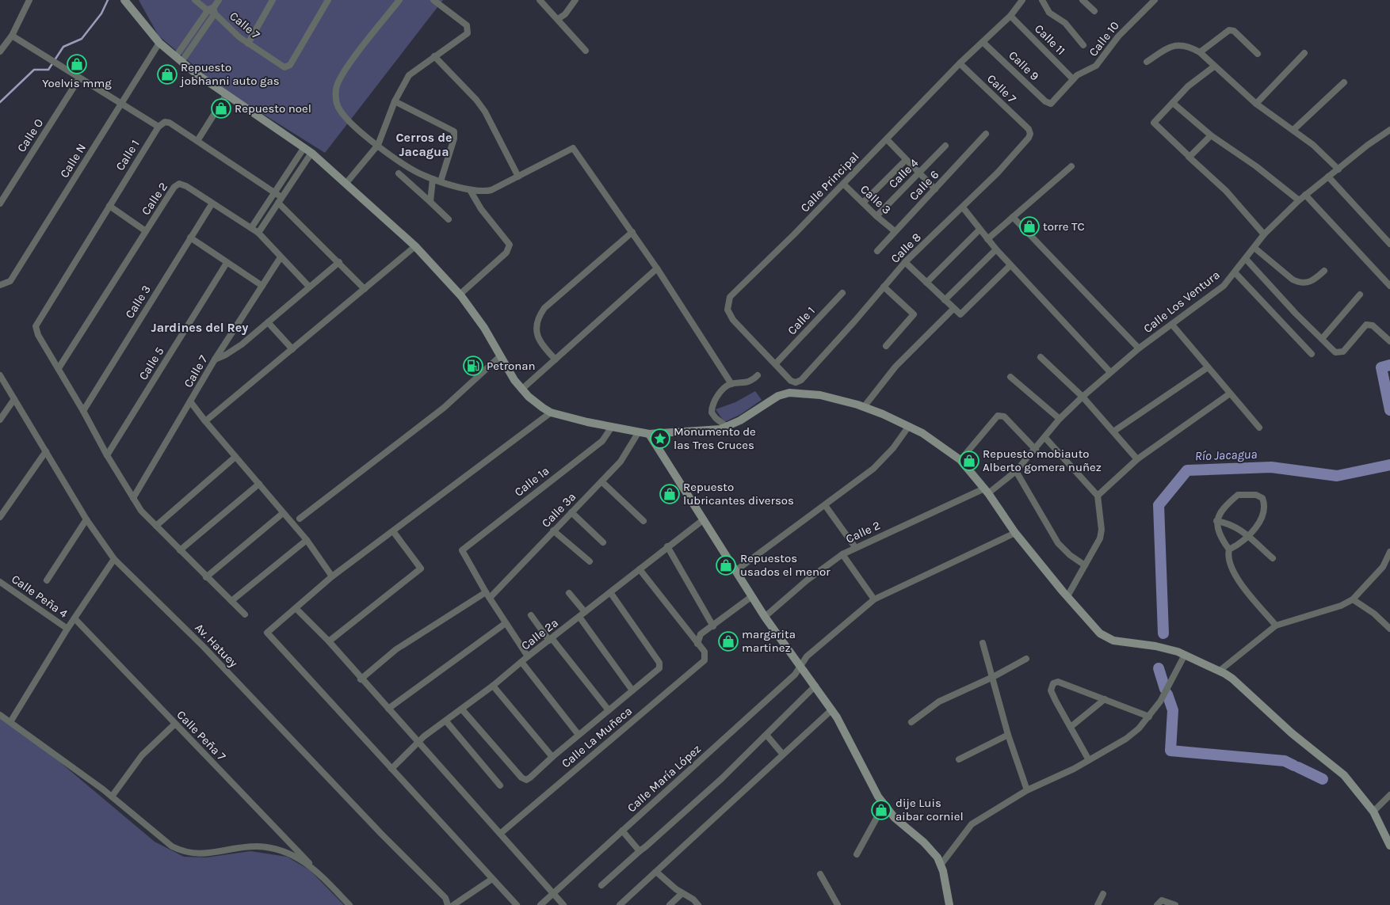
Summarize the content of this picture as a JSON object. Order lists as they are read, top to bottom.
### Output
{
  "streets": {
    "street": [
      "Calle 7",
      "Calle 10",
      "Calle 11",
      "Calle 9",
      "Calle O",
      "Calle 1",
      "Calle N",
      "Calle 4",
      "Calle Principal",
      "Calle 6",
      "Calle 2",
      "Calle 3",
      "Calle 8",
      "Calle Los Ventura",
      "Calle 5",
      "Calle 1a",
      "Calle 3a",
      "Calle Peña 4",
      "Calle 2a",
      "Av. Hatuey",
      "Calle Peña 7",
      "Calle La Muñeca",
      "Calle María López"
    ]
  },
  "crossings": [
    ["Calle 7", "Calle Principal"],
    ["Calle 7", "Calle 2"],
    ["Calle 7", "Calle 8"],
    ["Calle 10", "Calle 11"],
    ["Calle 10", "Calle 9"],
    ["Calle 11", "Calle Principal"],
    ["Calle 9", "Calle Principal"],
    ["Calle 1", "Calle Principal"],
    ["Calle 1", "Calle 2"],
    ["Calle 4", "Calle 3"],
    ["Calle Principal", "Calle 3"],
    ["Calle Principal", "Calle 8"],
    ["Calle 6", "Calle 3"],
    ["Calle 2", "Calle 3"],
    ["Calle 2", "Calle Los Ventura"],
    ["Calle 1a", "Calle 3a"]
  ],
  "districts": ["Cerros de Jacagua", "Jardines del Rey"],
  "water": ["Río Jacagua"],
  "places": {
    "shop": [
      "Yoelvis mmg",
      "Repuesto jobhanni auto gas",
      "Repuesto noel",
      "torre TC",
      "Repuesto mobiauto Alberto gomera nuñez",
      "Repuesto lubricantes diversos",
      "Repuestos usados el menor",
      "margarita martinez",
      "dije Luis aibar corniel"
    ],
    "fuel station": ["Petronan"],
    "place": ["Monumento de las Tres Cruces"]
  }
}
